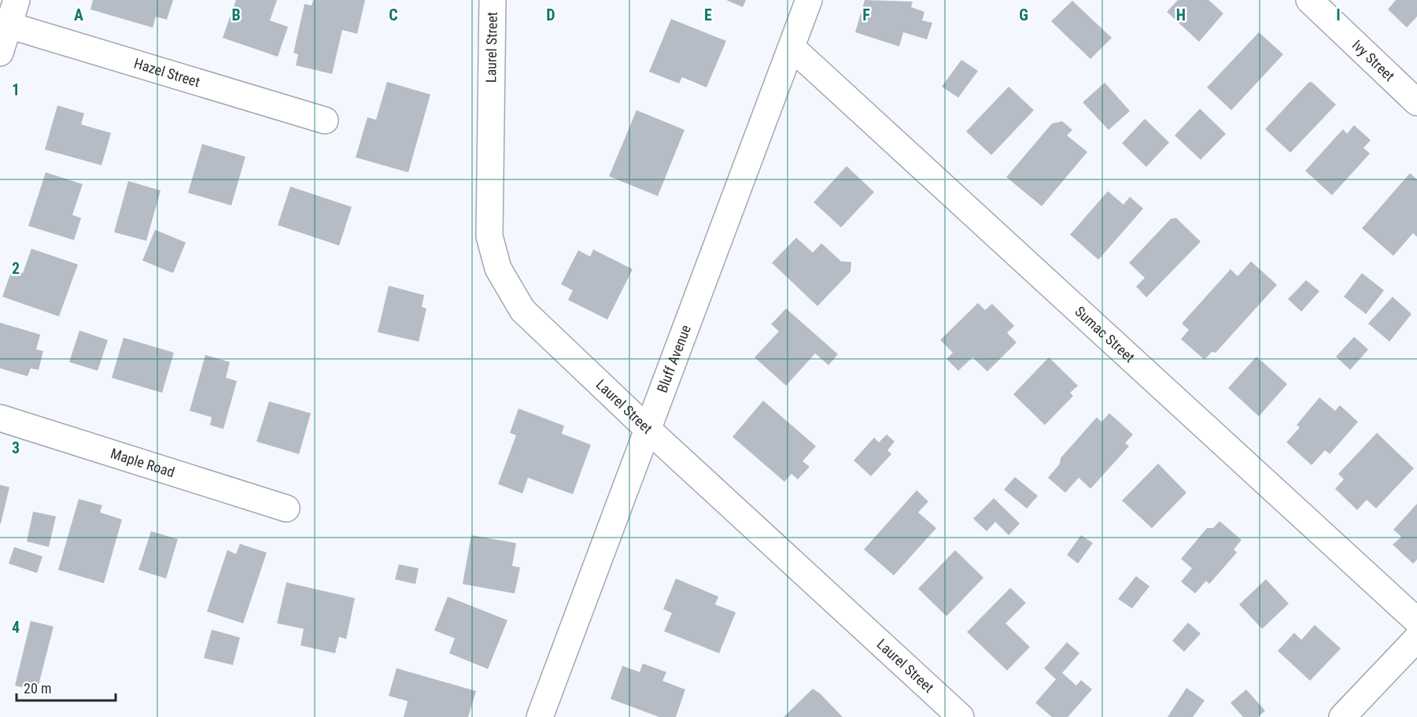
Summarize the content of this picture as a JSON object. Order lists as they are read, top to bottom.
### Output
{
  "streets": {
    "street": [
      "Laurel Street",
      "Ivy Street",
      "Hazel Street",
      "Sumac Street",
      "Bluff Avenue",
      "Maple Road"
    ]
  },
  "crossings": [
    ["Laurel Street", "Bluff Avenue"],
    ["Sumac Street", "Bluff Avenue"]
  ],
  "scale_bar": "20 m",
  "grid": {
    "columns": [
      "A",
      "B",
      "C",
      "D",
      "E",
      "F",
      "G",
      "H",
      "I"
    ],
    "rows": [
      "1",
      "2",
      "3",
      "4"
    ]
  }
}
